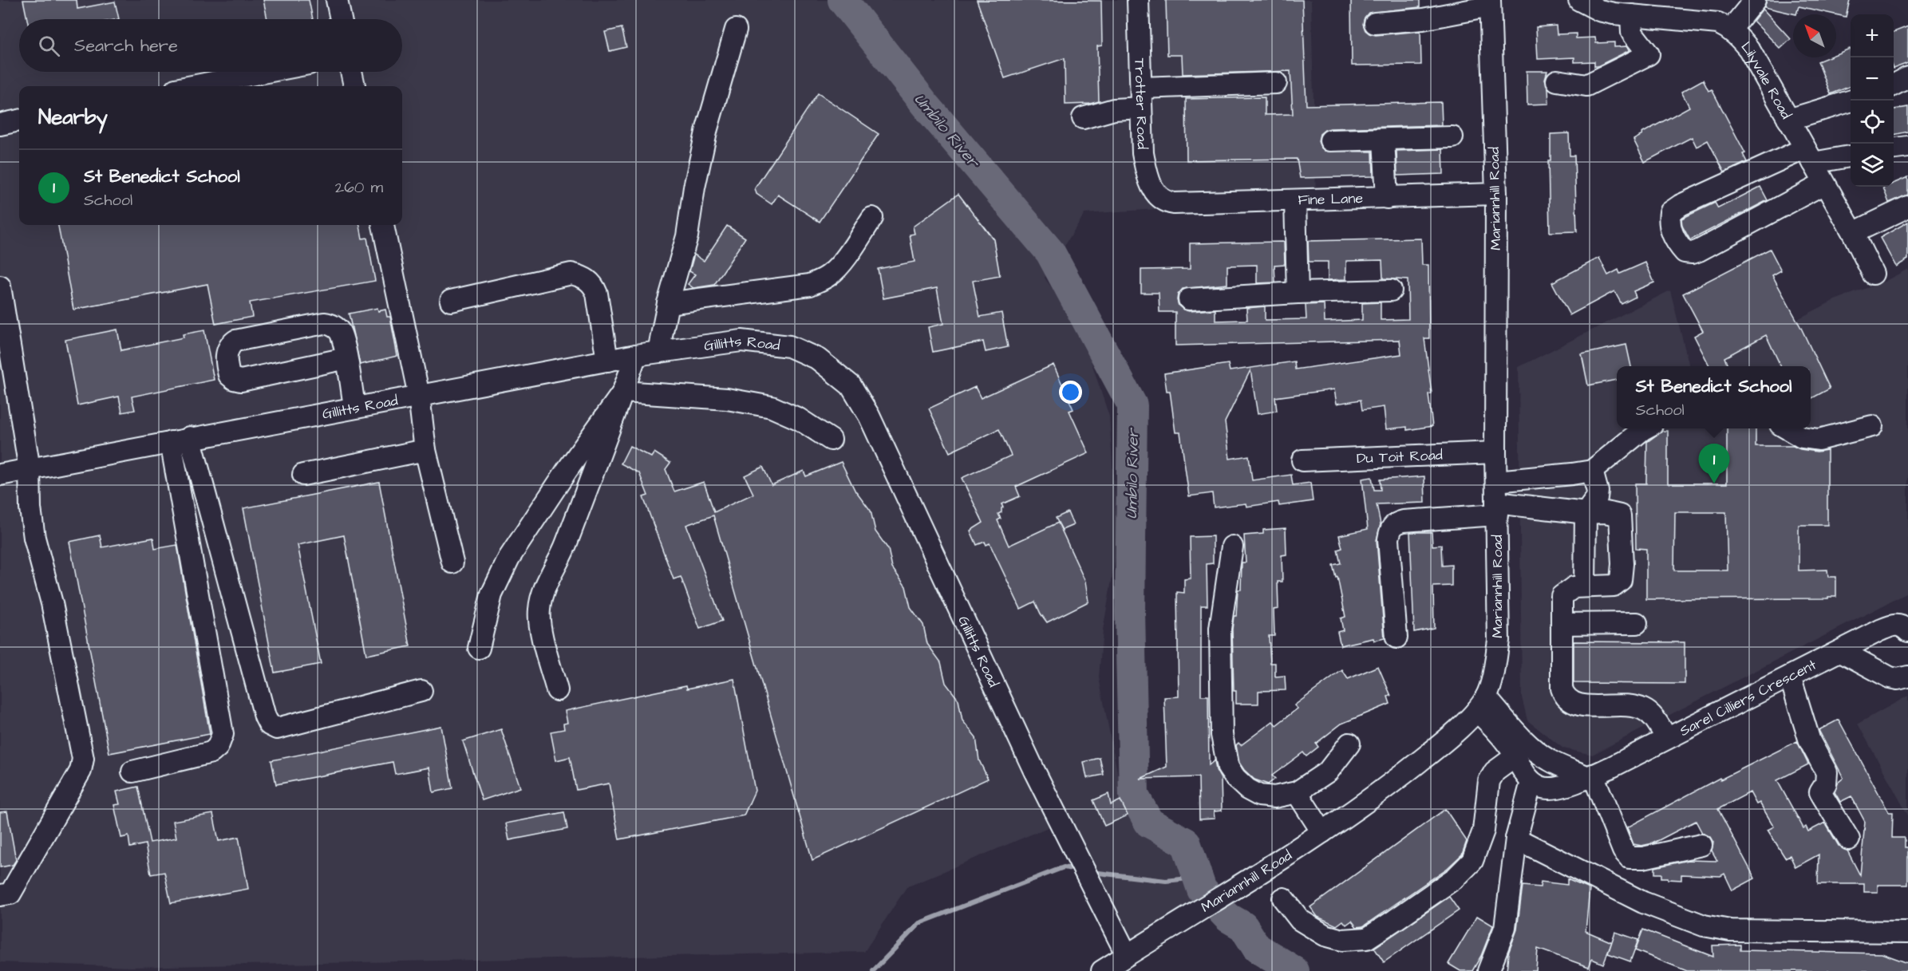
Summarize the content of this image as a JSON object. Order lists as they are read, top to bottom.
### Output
{
  "streets": {
    "street": [
      "Lilyvale Road",
      "Trotter Road",
      "Mariannhill Road",
      "Fine Lane",
      "Gillitts Road",
      "Du Toit Road",
      "Sarel Cilliers Crescent"
    ]
  },
  "crossings": [
    ["Trotter Road", "Fine Lane"],
    ["Mariannhill Road", "Fine Lane"],
    ["Mariannhill Road", "Gillitts Road"],
    ["Mariannhill Road", "Du Toit Road"]
  ],
  "water": ["Umbilo River"],
  "north": "top left",
  "page": {
    "map_buttons": ["+", "−"],
    "search": "Search here",
    "heading": "Nearby",
    "list": [
      {
        "mark": "1",
        "name": "St Benedict School",
        "note": "School",
        "value": "260 m"
      }
    ],
    "popup": ["St Benedict School", "School"],
    "pins": "1"
  }
}
